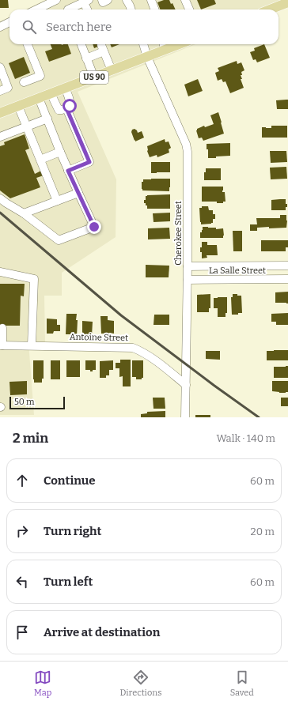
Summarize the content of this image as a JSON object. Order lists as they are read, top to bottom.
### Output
{
  "streets": {
    "main road": ["US 90"],
    "street": ["Cherokee Street", "La Salle Street", "Antoine Street"]
  },
  "crossings": [
    ["US 90", "Cherokee Street"],
    ["Cherokee Street", "La Salle Street"],
    ["Cherokee Street", "Antoine Street"]
  ],
  "scale_bar": "50 m",
  "page": {
    "search": "Search here",
    "scale": "50 m",
    "heading": ["2 min", "Walk · 140 m"],
    "list": [
      ["Continue", "60 m"],
      ["Turn right", "20 m"],
      ["Turn left", "60 m"],
      "Arrive at destination"
    ],
    "nav": ["Map", "Directions", "Saved"]
  }
}
